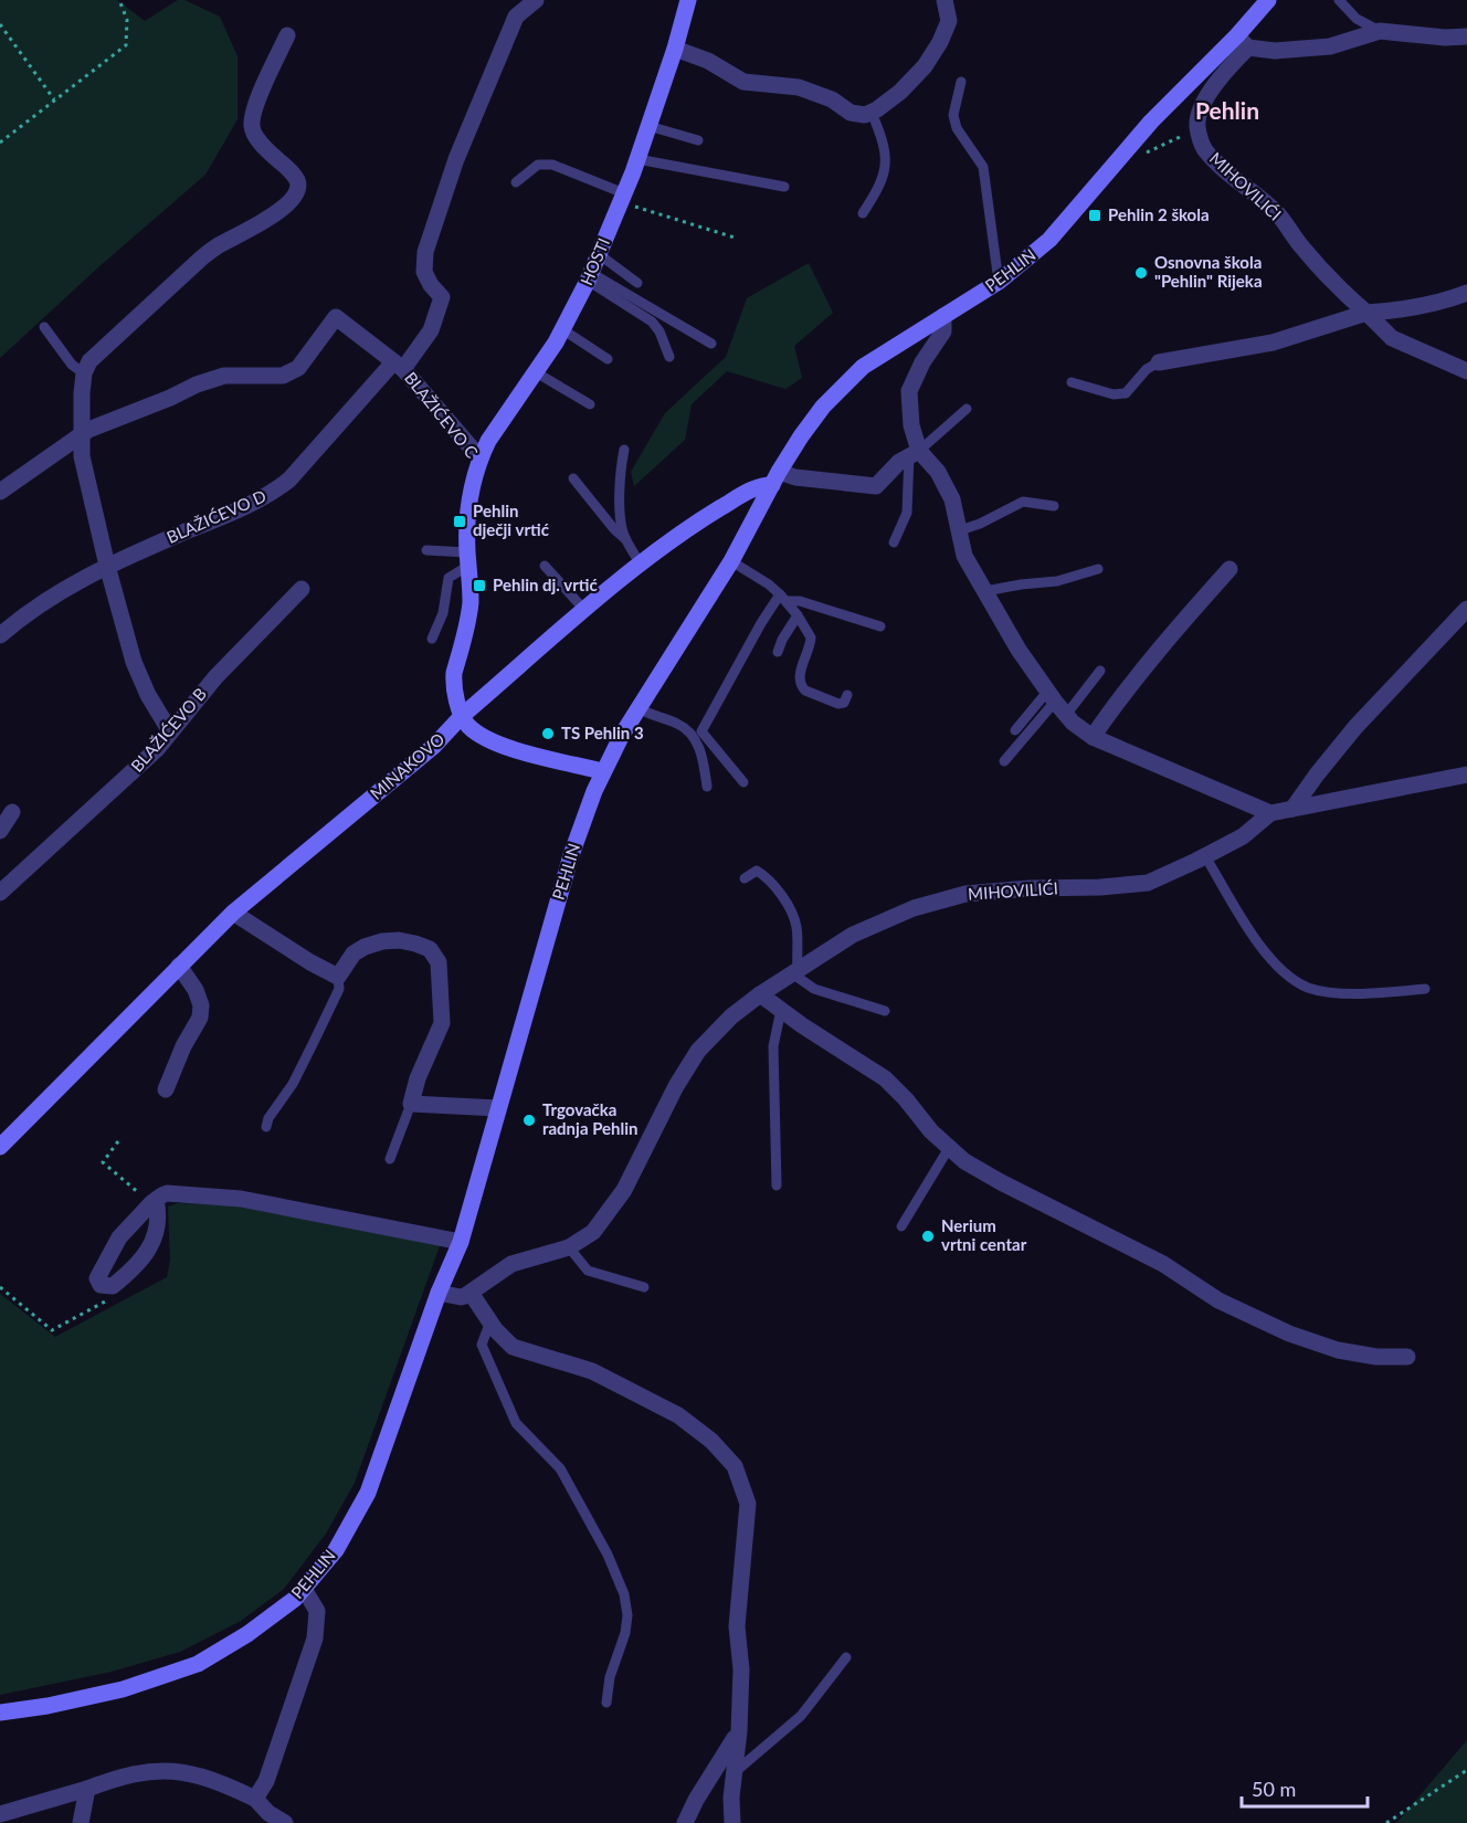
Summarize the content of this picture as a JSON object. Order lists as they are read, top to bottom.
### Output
{
  "streets": {
    "main road": [
      "HOSTI",
      "PEHLIN",
      "BLAŽIĆEVO C",
      "MINAKOVO"
    ],
    "street": ["MIHOVILIĆI", "BLAŽIĆEVO D", "BLAŽIĆEVO B"]
  },
  "crossings": [
    ["HOSTI", "BLAŽIĆEVO C"],
    ["BLAŽIĆEVO C", "BLAŽIĆEVO D"],
    ["BLAŽIĆEVO C", "MINAKOVO"]
  ],
  "districts": ["Pehlin"],
  "places": {
    "transit": ["Pehlin 2 škola", "Pehlin dječji vrtić", "Pehlin dj. vrtić"],
    "other": [
      "Osnovna škola \"Pehlin\" Rijeka",
      "TS Pehlin 3",
      "Trgovačka radnja Pehlin",
      "Nerium vrtni centar"
    ]
  },
  "scale_bar": "50 m"
}
